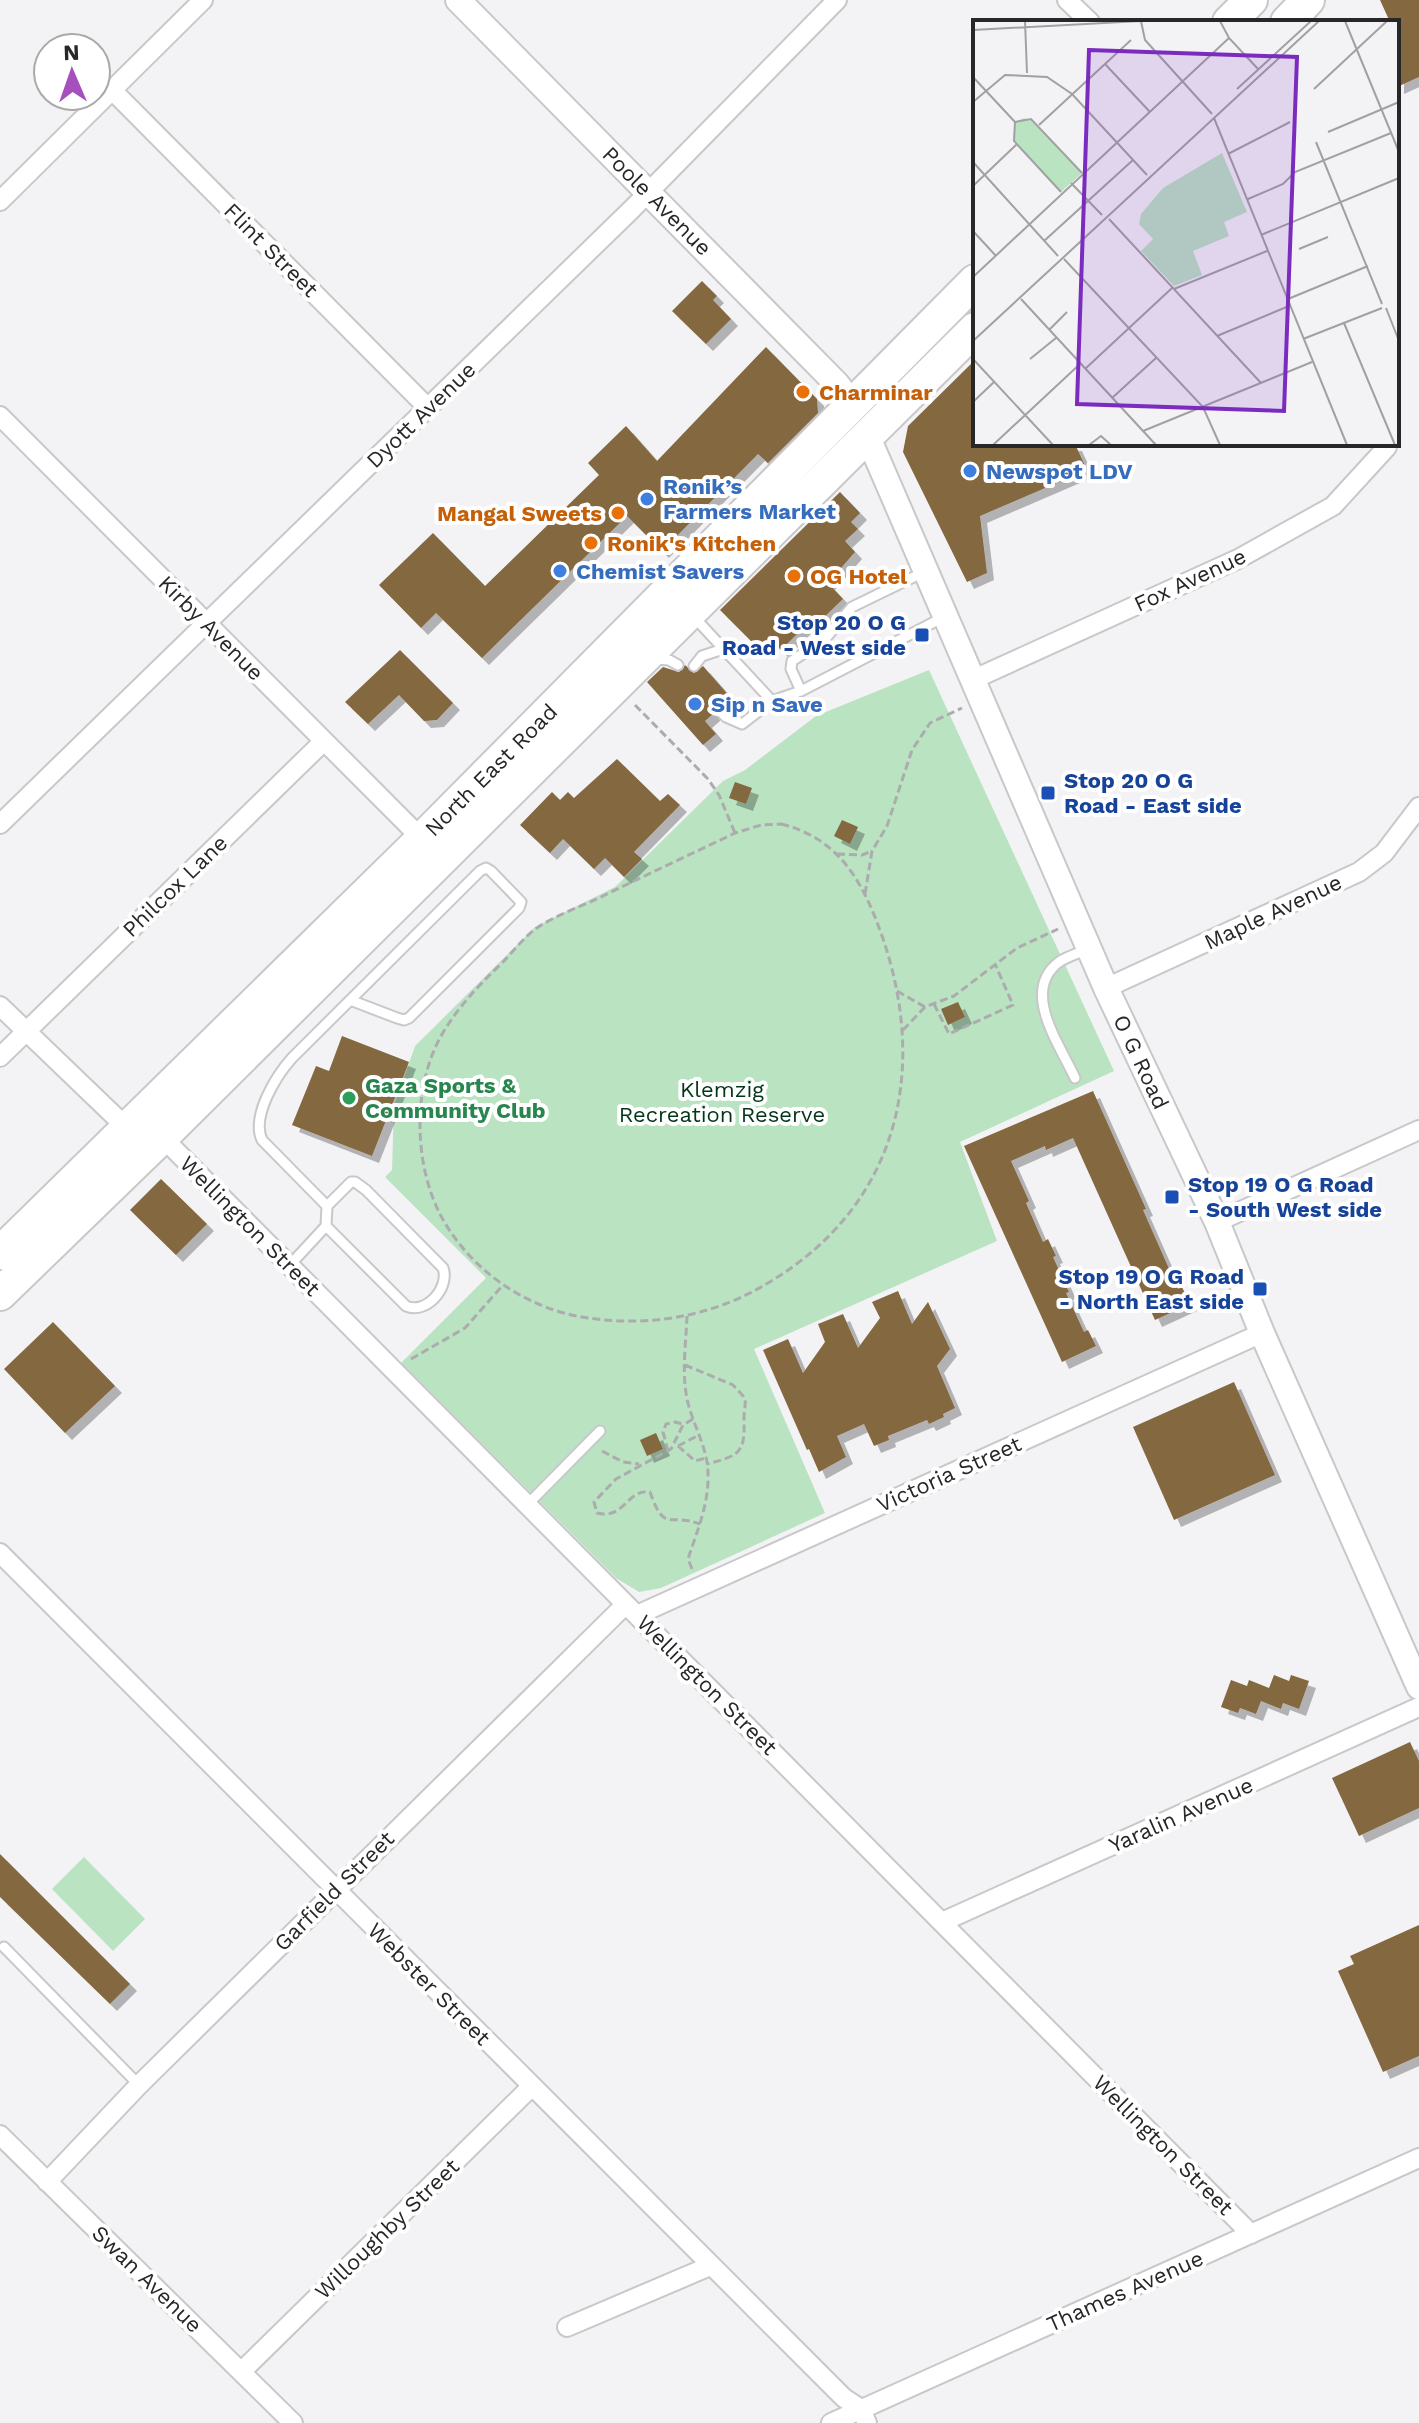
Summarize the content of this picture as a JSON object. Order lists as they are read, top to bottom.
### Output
{
  "streets": {
    "highway": ["North East Road"],
    "main road": ["Poole Avenue", "O G Road"],
    "street": [
      "Flint Street",
      "Dyott Avenue",
      "Fox Avenue",
      "Kirby Avenue",
      "Philcox Lane",
      "Maple Avenue",
      "Wellington Street",
      "Victoria Street",
      "Yaralin Avenue",
      "Garfield Street",
      "Webster Street",
      "Willoughby Street",
      "Swan Avenue",
      "Thames Avenue"
    ]
  },
  "crossings": [
    ["Poole Avenue", "Dyott Avenue"],
    ["Poole Avenue", "North East Road"],
    ["Flint Street", "Dyott Avenue"],
    ["Dyott Avenue", "Kirby Avenue"],
    ["Fox Avenue", "O G Road"],
    ["Kirby Avenue", "North East Road"],
    ["Kirby Avenue", "Philcox Lane"],
    ["North East Road", "O G Road"],
    ["North East Road", "Wellington Street"],
    ["Maple Avenue", "O G Road"],
    ["O G Road", "Victoria Street"],
    ["Wellington Street", "Victoria Street"],
    ["Wellington Street", "Yaralin Avenue"],
    ["Wellington Street", "Garfield Street"],
    ["Wellington Street", "Thames Avenue"],
    ["Victoria Street", "Garfield Street"],
    ["Garfield Street", "Webster Street"],
    ["Garfield Street", "Swan Avenue"],
    ["Webster Street", "Willoughby Street"],
    ["Webster Street", "Thames Avenue"],
    ["Willoughby Street", "Swan Avenue"]
  ],
  "parks": ["Klemzig Recreation Reserve"],
  "places": {
    "other": [
      "Charminar",
      "Newspot LDV",
      "Ronik’s Farmers Market",
      "Mangal Sweets",
      "Ronik's Kitchen",
      "Chemist Savers",
      "OG Hotel",
      "Sip n Save",
      "Gaza Sports & Community Club"
    ],
    "transit": [
      "Stop 20 O G Road - West side",
      "Stop 20 O G Road - East side",
      "Stop 19 O G Road - South West side",
      "Stop 19 O G Road - North East side"
    ]
  },
  "north": "top"
}
